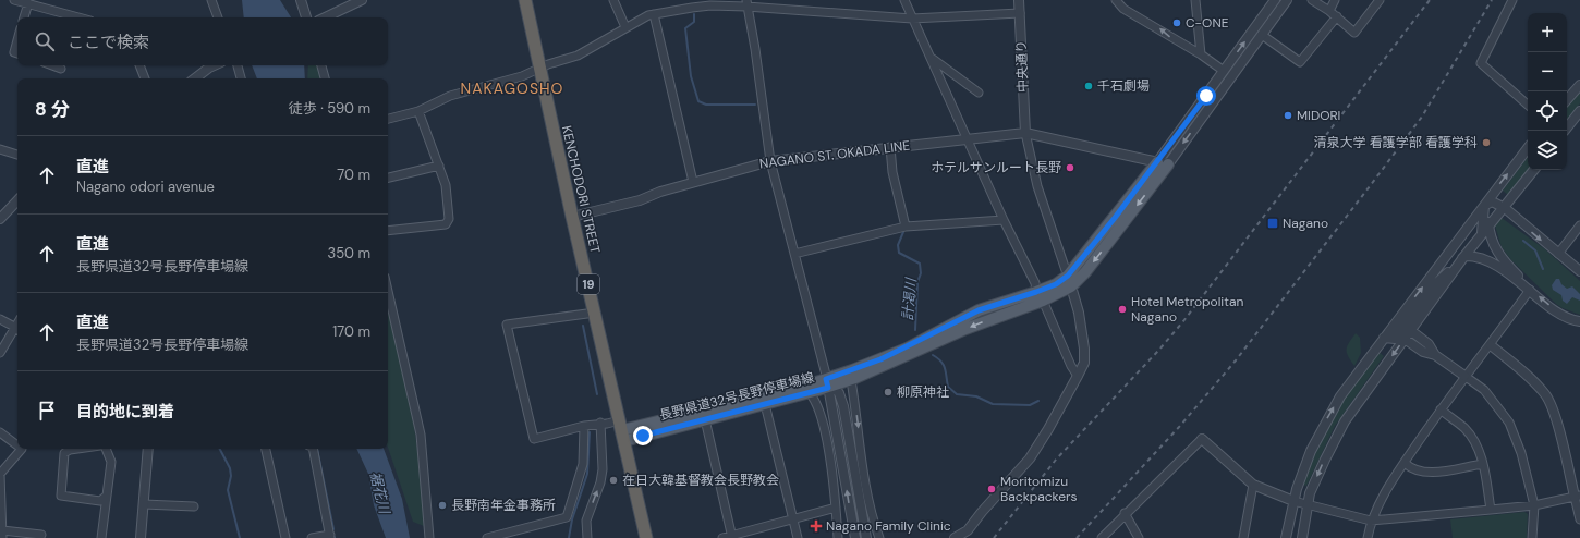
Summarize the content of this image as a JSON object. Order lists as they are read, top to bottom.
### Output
{
  "streets": {
    "highway": ["KENCHODORI STREET", "19"],
    "main road": ["長野県道32号長野停車場線"],
    "street": ["中央通り", "NAGANO ST. OKADA LINE"]
  },
  "crossings": [
    ["中央通り", "NAGANO ST. OKADA LINE"],
    ["NAGANO ST. OKADA LINE", "KENCHODORI STREET"],
    ["NAGANO ST. OKADA LINE", "長野県道32号長野停車場線"],
    ["KENCHODORI STREET", "長野県道32号長野停車場線"]
  ],
  "districts": ["NAKAGOSHO"],
  "water": ["計渇川", "裾花川"],
  "places": {
    "other": [
      "C-ONE",
      "千石劇場",
      "MIDORI",
      "清泉大学 看護学部 看護学科",
      "ホテルサンルート長野",
      "Hotel Metropolitan Nagano",
      "柳原神社",
      "在日大韓基督教会長野教会",
      "Moritomizu Backpackers",
      "長野南年金事務所"
    ],
    "transit": ["Nagano"],
    "health": ["Nagano Family Clinic"]
  },
  "page": {
    "map_buttons": ["+", "−"],
    "search": "ここで検索",
    "heading": ["8 分", "徒歩 · 590 m"],
    "list": [
      ["直進", "Nagano odori avenue", "70 m"],
      ["直進", "長野県道32号長野停車場線", "350 m"],
      ["直進", "長野県道32号長野停車場線", "170 m"],
      "目的地に到着"
    ]
  }
}
